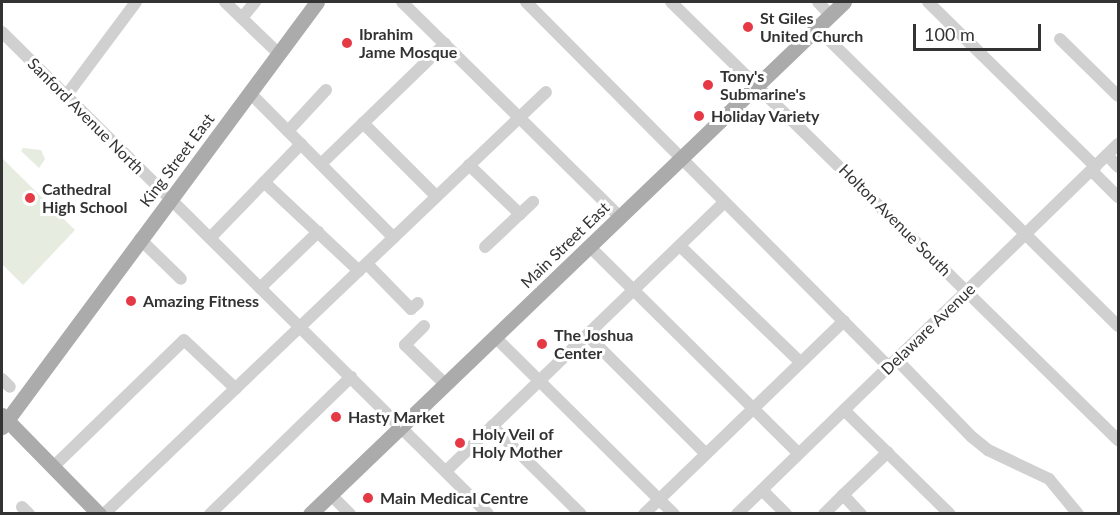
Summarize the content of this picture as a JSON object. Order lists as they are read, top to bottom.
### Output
{
  "streets": {
    "main road": ["King Street East", "Main Street East"],
    "street": ["Sanford Avenue North", "Holton Avenue South", "Delaware Avenue"]
  },
  "crossings": [
    ["Sanford Avenue North", "King Street East"],
    ["Sanford Avenue North", "Main Street East"],
    ["Holton Avenue South", "Main Street East"],
    ["Holton Avenue South", "Delaware Avenue"]
  ],
  "places": [
    "St Giles United Church",
    "Ibrahim Jame Mosque",
    "Tony's Submarine's",
    "Holiday Variety",
    "Cathedral High School",
    "Amazing Fitness",
    "The Joshua Center",
    "Hasty Market",
    "Holy Veil of Holy Mother",
    "Main Medical Centre"
  ],
  "scale_bar": "100 m"
}
